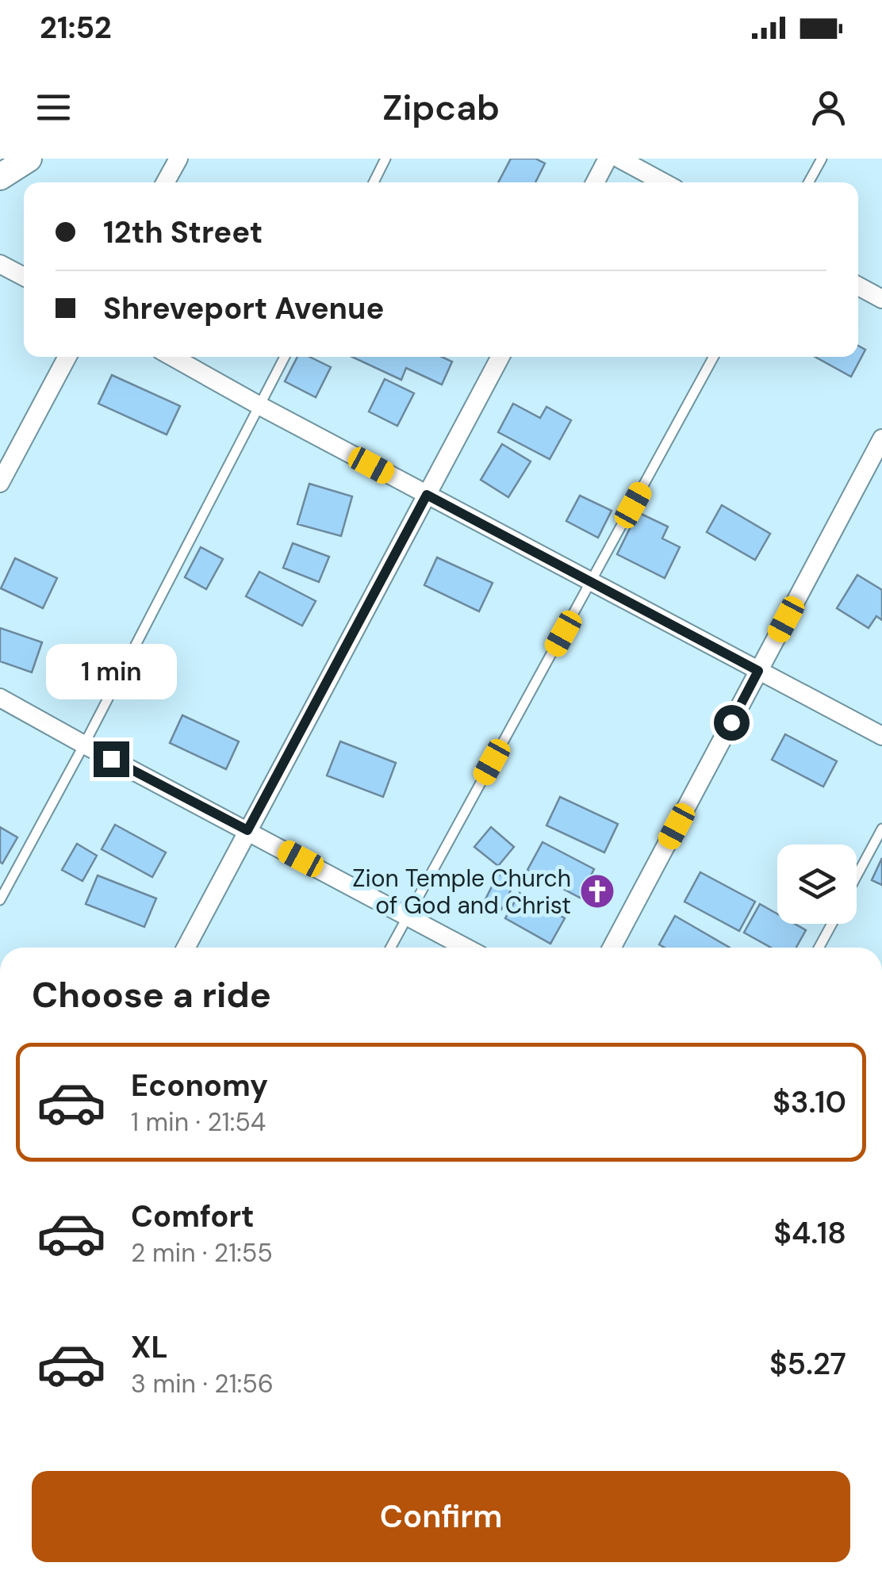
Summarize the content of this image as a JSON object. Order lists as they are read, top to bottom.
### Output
{
  "places": {
    "church": ["Zion Temple Church of God and Christ"]
  },
  "page": {
    "status": "21:52",
    "header": "Zipcab",
    "banner": ["12th Street", "Shreveport Avenue"],
    "bubble": "1 min",
    "heading": "Choose a ride",
    "list": [
      {
        "name": "Economy",
        "note": "1 min · 21:54",
        "value": "$3.10"
      },
      {
        "name": "Comfort",
        "note": "2 min · 21:55",
        "value": "$4.18"
      },
      {
        "name": "XL",
        "note": "3 min · 21:56",
        "value": "$5.27"
      }
    ],
    "buttons": "Confirm"
  }
}
